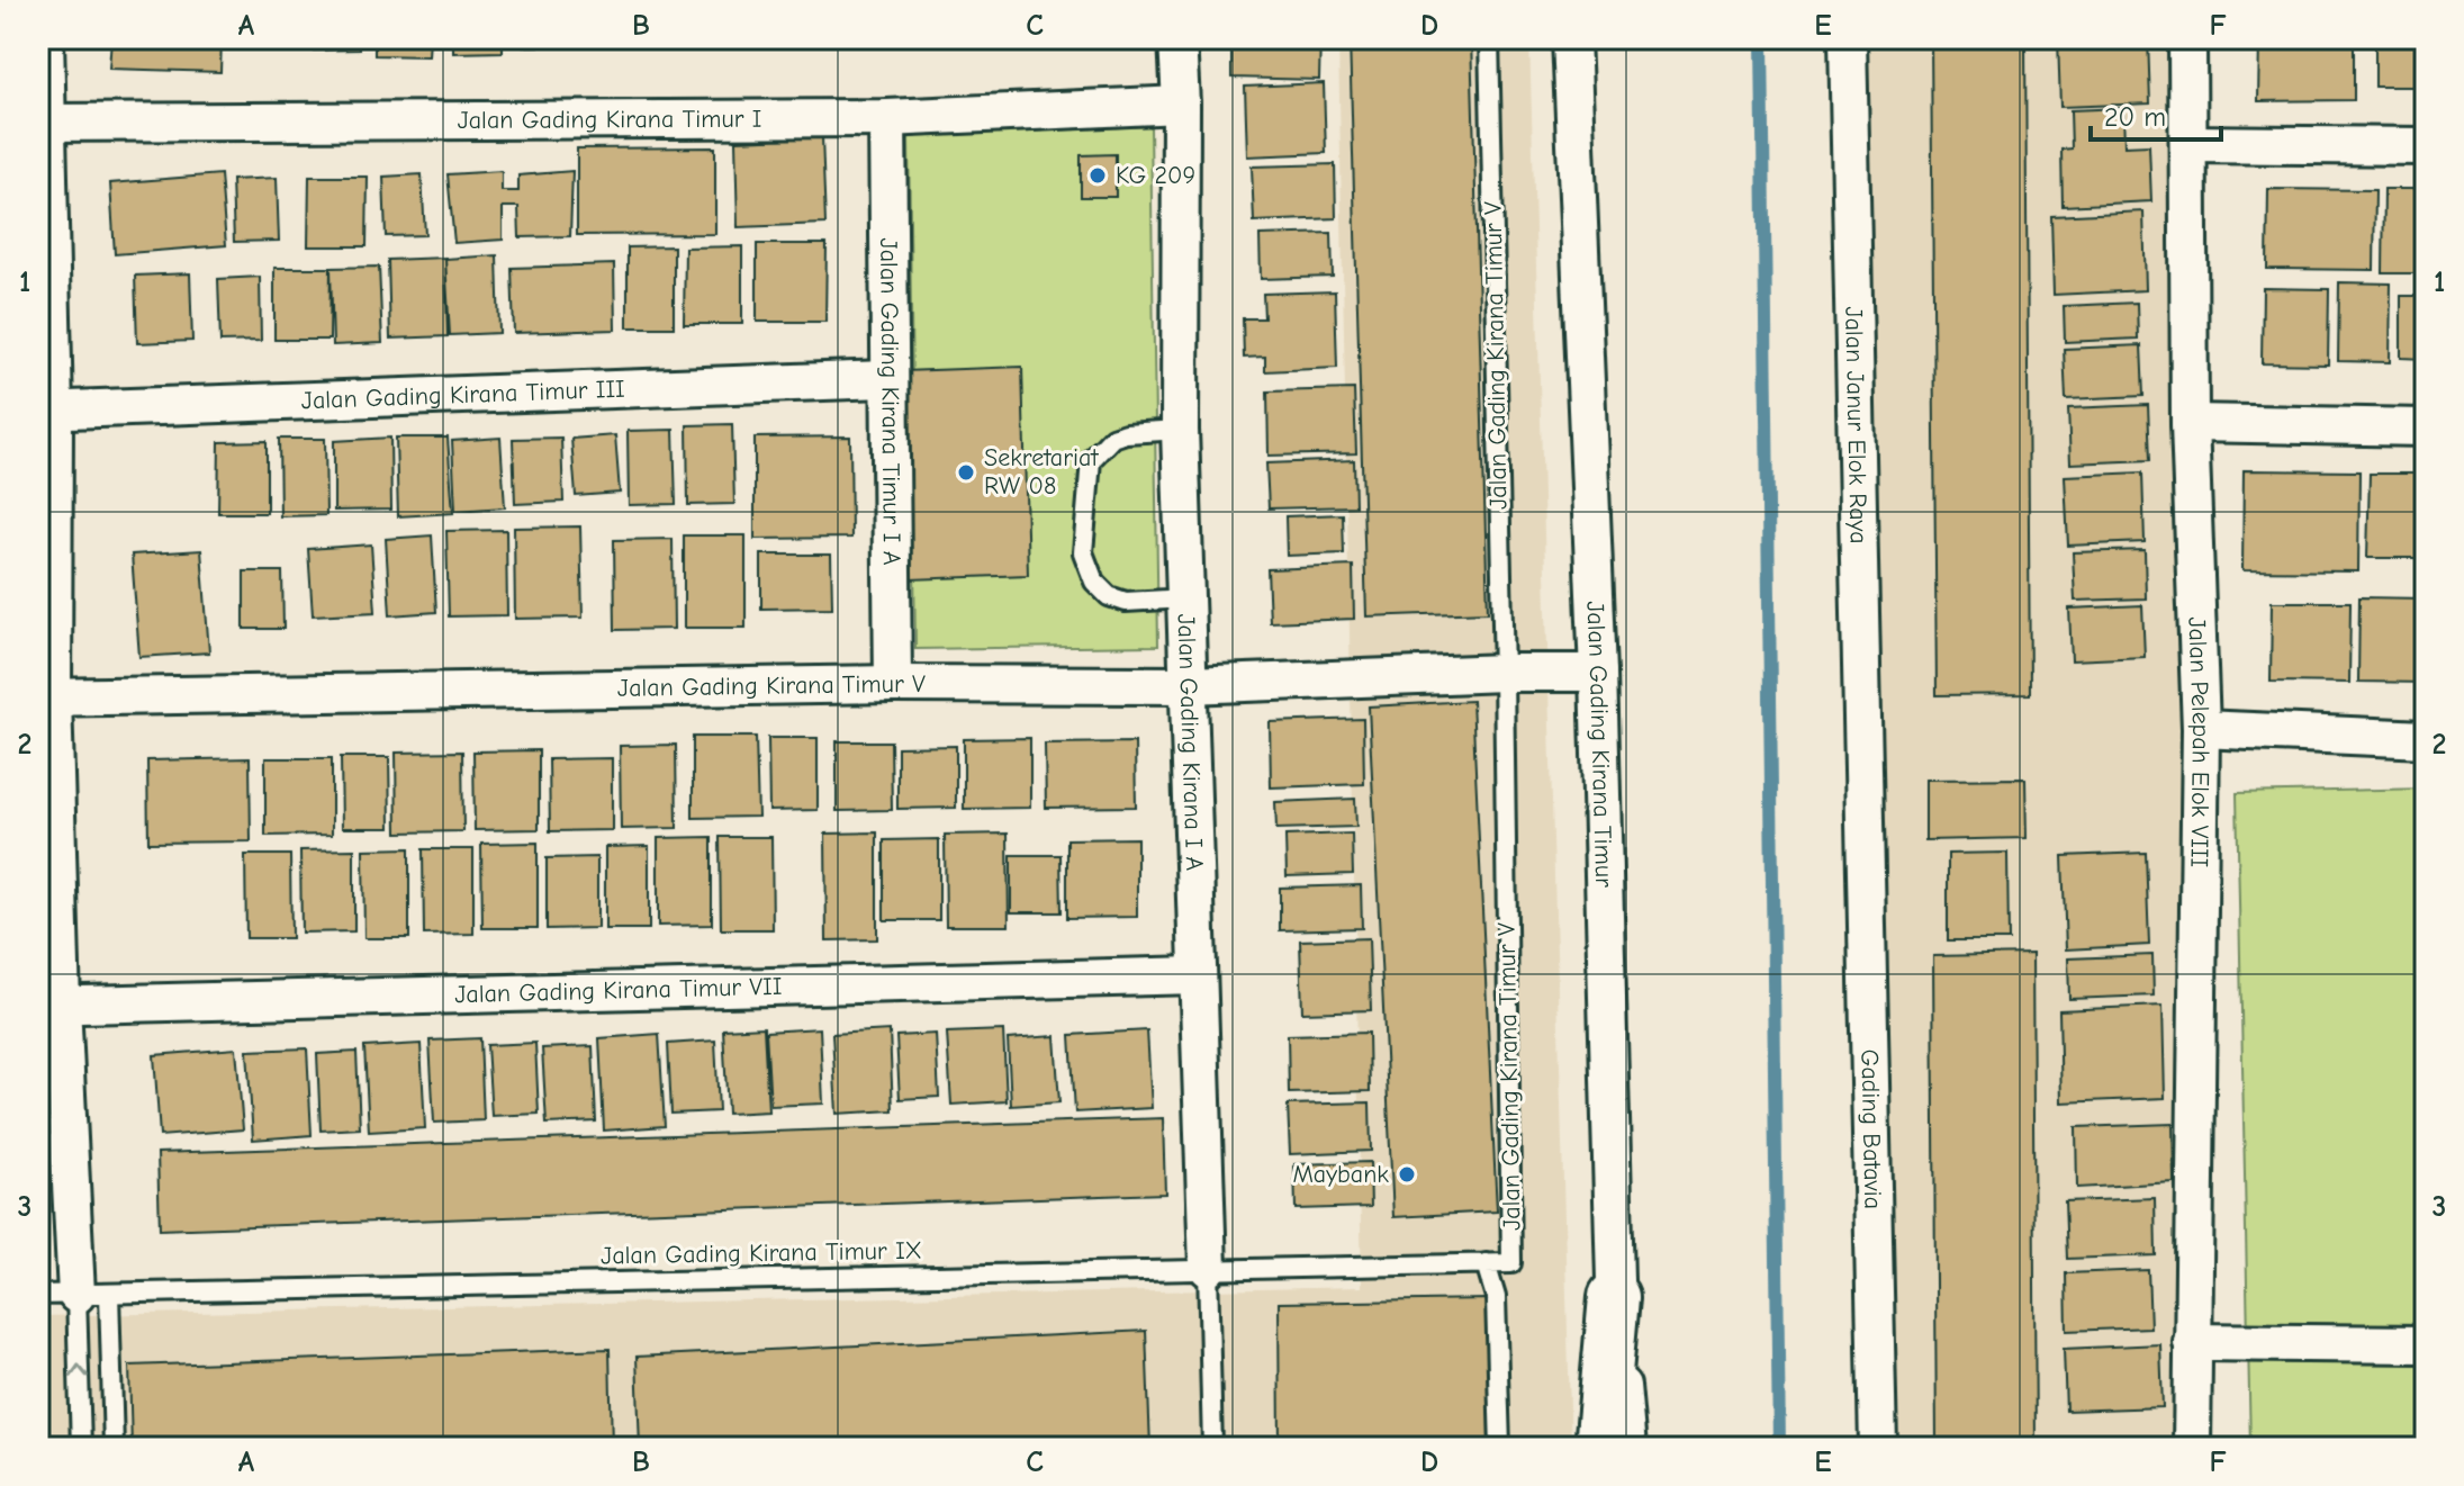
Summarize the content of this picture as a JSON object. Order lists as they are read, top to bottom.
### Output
{
  "streets": {
    "street": [
      "Jalan Gading Kirana Timur I",
      "Jalan Gading Kirana Timur V",
      "Jalan Gading Kirana Timur III",
      "Jalan Gading Kirana Timur I A",
      "Jalan Janur Elok Raya",
      "Jalan Pelepah Elok VIII",
      "Jalan Gading Kirana I A",
      "Jalan Gading Kirana Timur",
      "Jalan Gading Kirana Timur VII",
      "Gading Batavia"
    ],
    "lane": ["Jalan Gading Kirana Timur IX"]
  },
  "crossings": [
    ["Jalan Gading Kirana Timur I", "Jalan Gading Kirana Timur I A"],
    ["Jalan Gading Kirana Timur I", "Jalan Gading Kirana I A"],
    ["Jalan Gading Kirana Timur V", "Jalan Gading Kirana Timur I A"],
    ["Jalan Gading Kirana Timur V", "Jalan Gading Kirana I A"],
    ["Jalan Gading Kirana Timur V", "Jalan Gading Kirana Timur"],
    ["Jalan Gading Kirana Timur V", "Jalan Gading Kirana Timur IX"],
    ["Jalan Gading Kirana Timur III", "Jalan Gading Kirana Timur I A"],
    ["Jalan Janur Elok Raya", "Gading Batavia"],
    ["Jalan Gading Kirana I A", "Jalan Gading Kirana Timur VII"],
    ["Jalan Gading Kirana I A", "Jalan Gading Kirana Timur IX"]
  ],
  "places": ["KG 209", "Sekretariat RW 08", "Maybank"],
  "scale_bar": "20 m",
  "grid": {
    "columns": [
      "A",
      "B",
      "C",
      "D",
      "E",
      "F"
    ],
    "rows": ["1", "2", "3"]
  }
}
